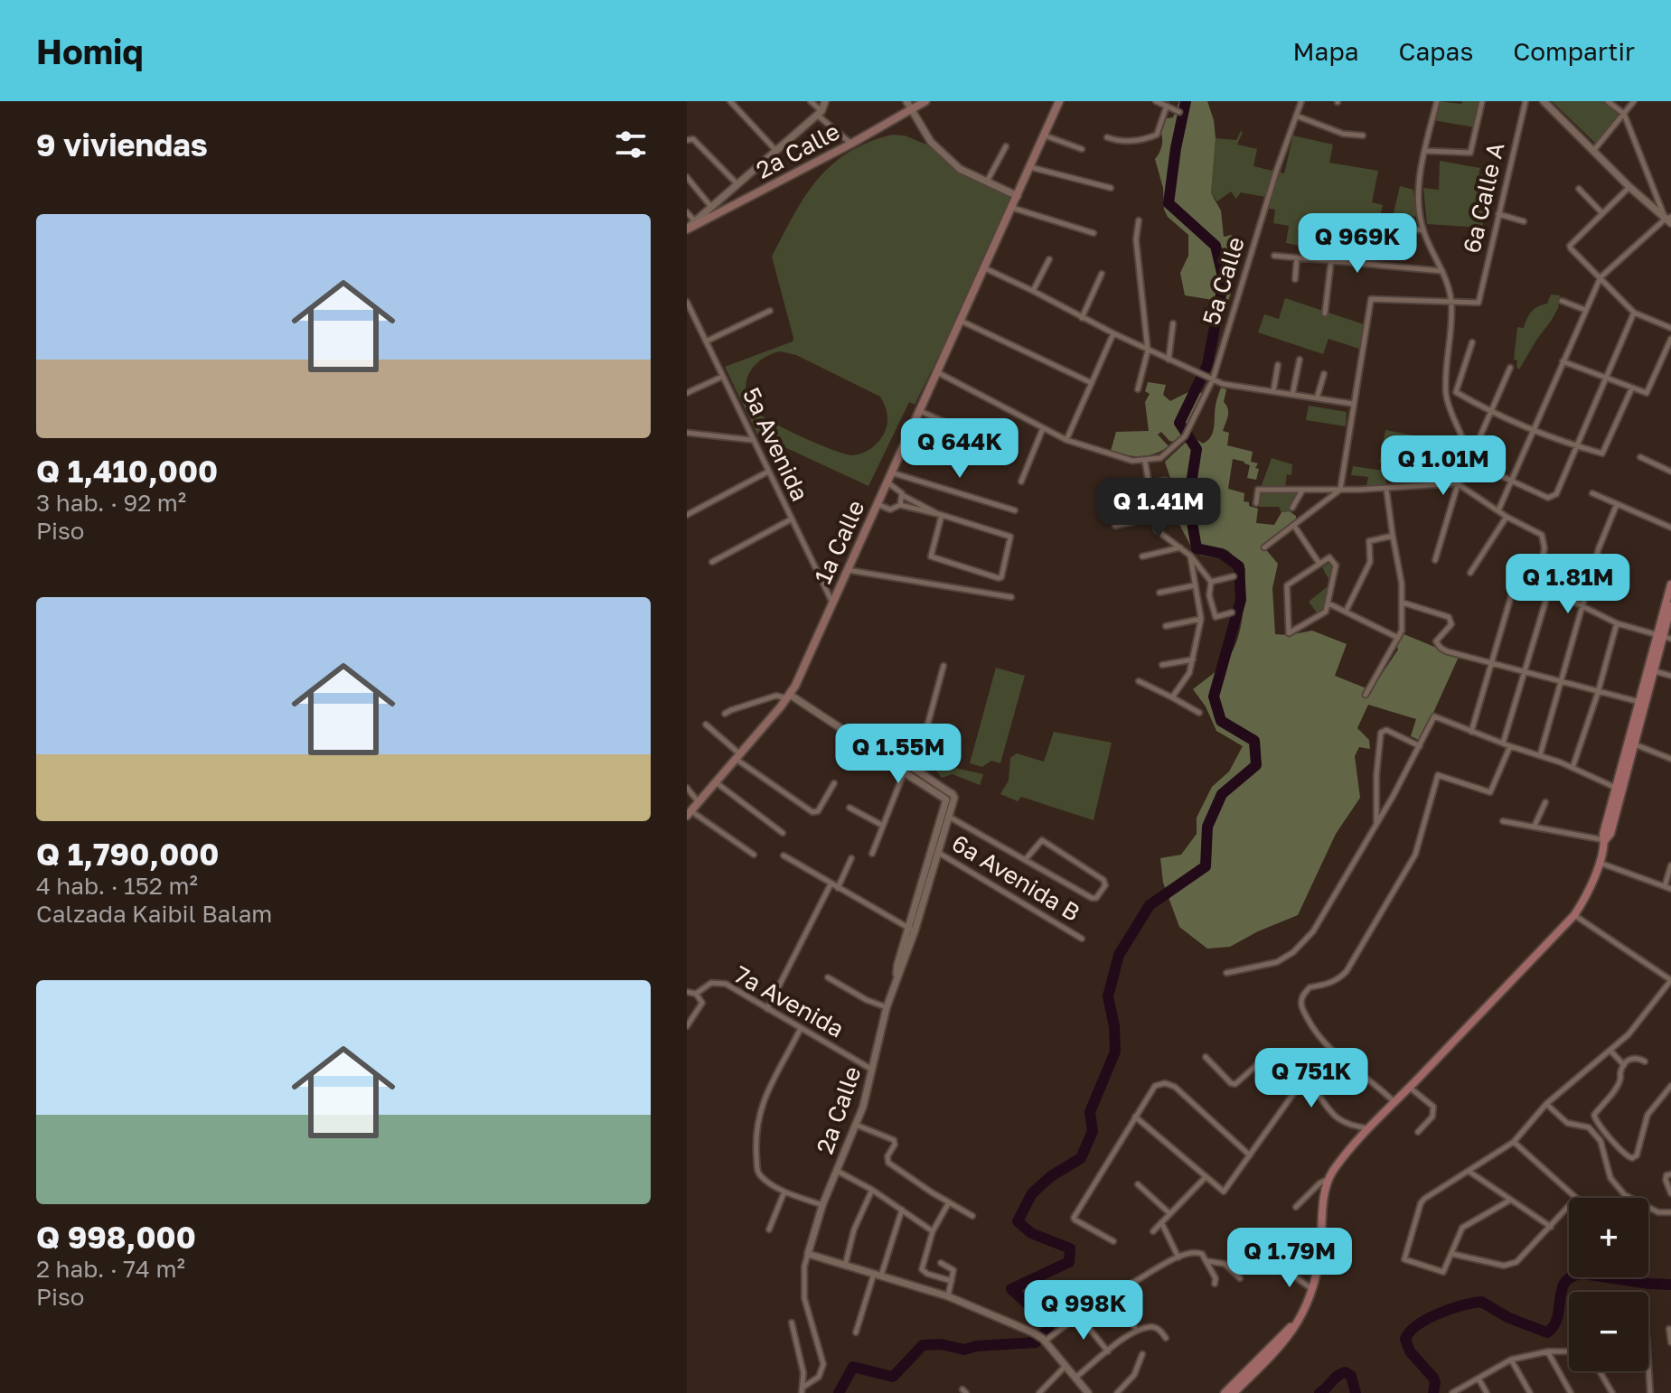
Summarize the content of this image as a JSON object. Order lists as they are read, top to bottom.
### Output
{
  "streets": {
    "main road": ["2a Calle", "1a Calle"],
    "street": [
      "6a Calle A",
      "5a Calle",
      "5a Avenida",
      "6a Avenida B",
      "7a Avenida"
    ]
  },
  "crossings": [
    ["2a Calle", "6a Avenida B"],
    ["2a Calle", "7a Avenida"],
    ["5a Avenida", "1a Calle"]
  ],
  "page": {
    "header": "Homiq",
    "nav": ["Mapa", "Capas", "Compartir"],
    "heading": "9 viviendas",
    "list": [
      {
        "name": "Q 1,410,000",
        "note": "3 hab. · 92 m² · Piso"
      },
      {
        "name": "Q 1,790,000",
        "note": "4 hab. · 152 m² · Calzada Kaibil Balam"
      },
      {
        "name": "Q 998,000",
        "note": "2 hab. · 74 m² · Piso"
      }
    ],
    "price": [
      "Q 969K",
      "Q 644K",
      "Q 1.01M",
      "Q 1.41M",
      "Q 1.81M",
      "Q 1.55M",
      "Q 751K",
      "Q 1.79M",
      "Q 998K"
    ],
    "map_buttons": ["+", "−"]
  }
}
